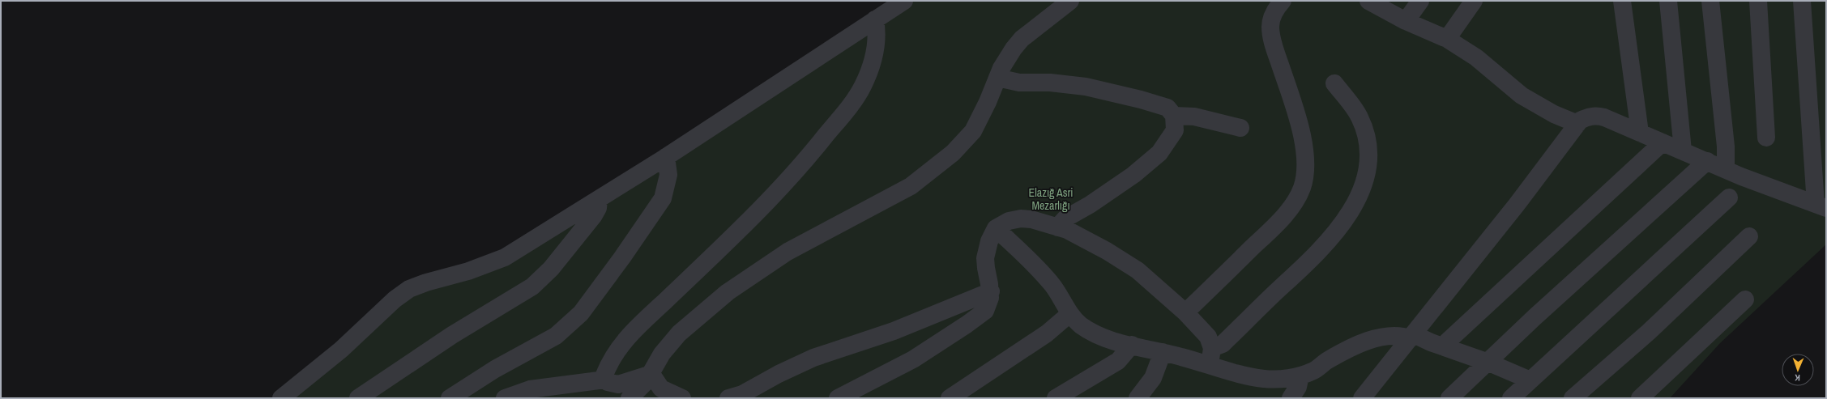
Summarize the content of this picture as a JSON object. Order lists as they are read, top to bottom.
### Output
{
  "parks": ["Elazığ Asri Mezarlığı"],
  "north": "bottom"
}
